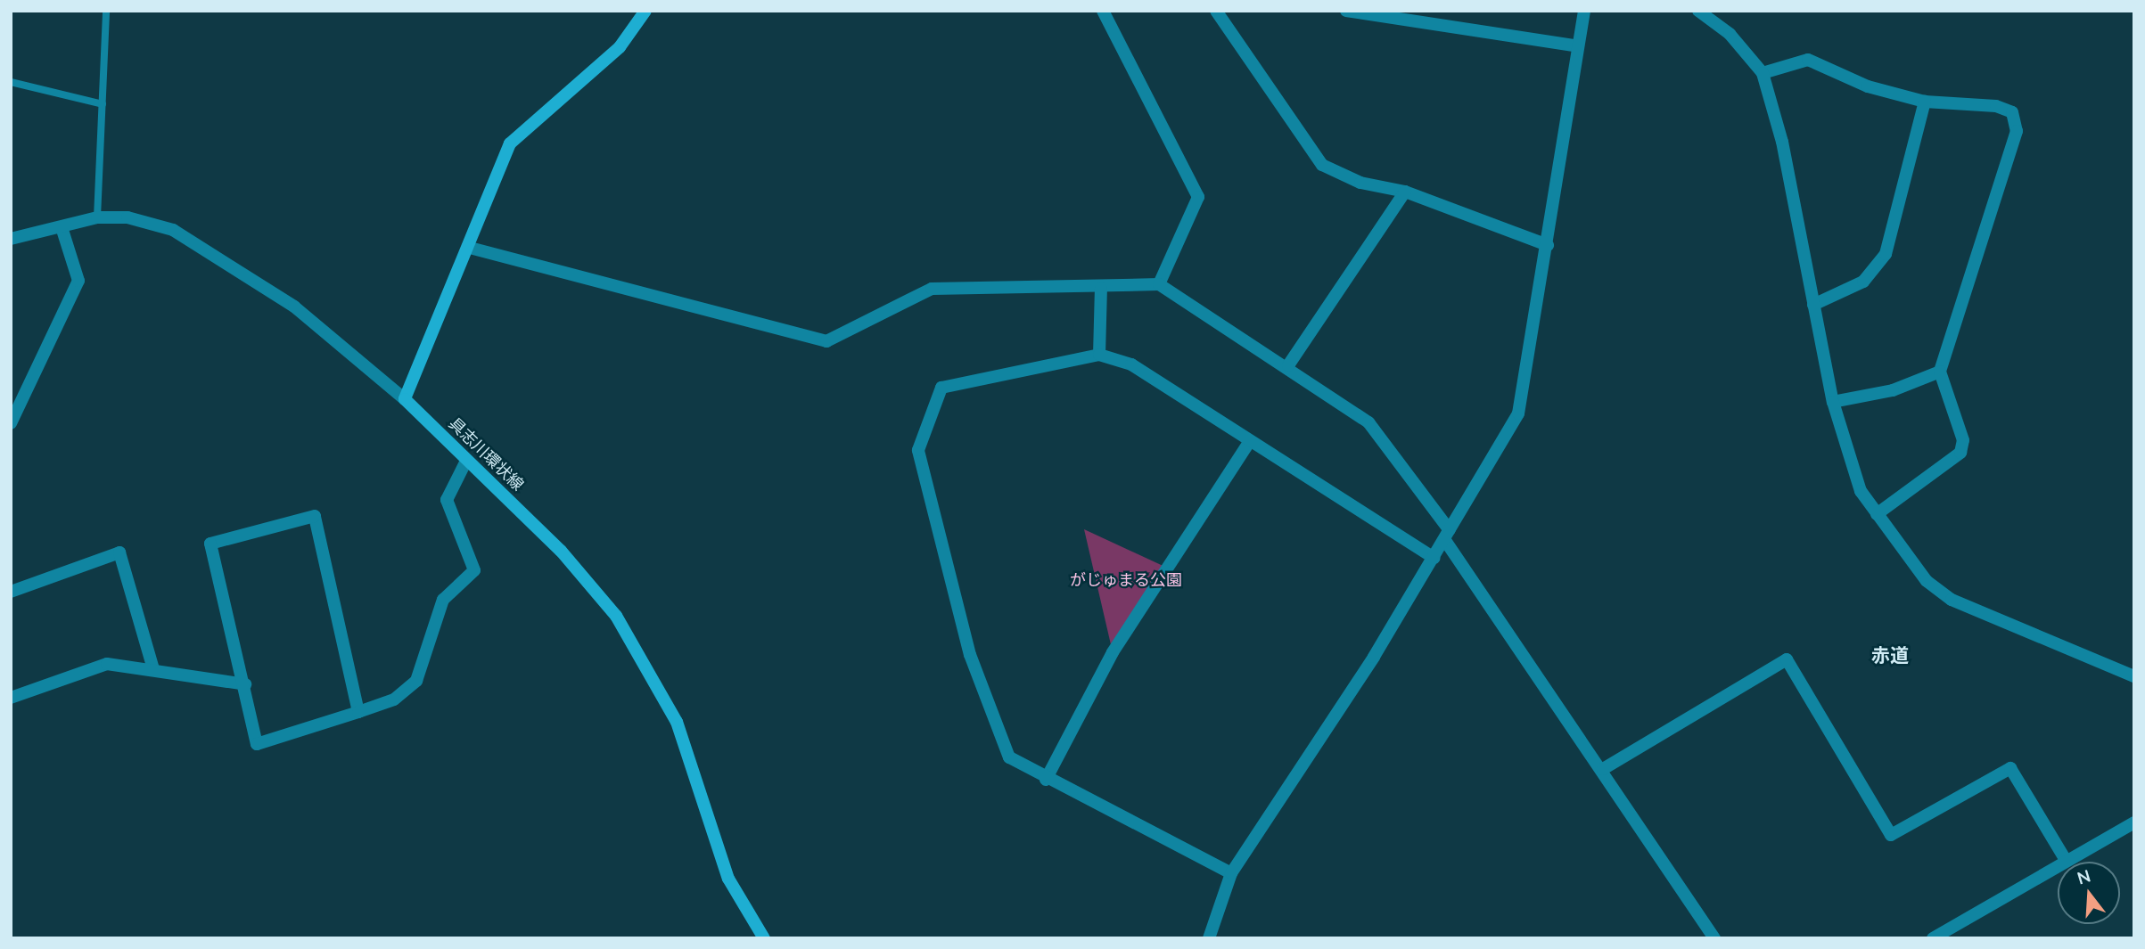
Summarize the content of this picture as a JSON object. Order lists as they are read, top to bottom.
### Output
{
  "streets": {
    "main road": ["具志川環状線"]
  },
  "districts": ["赤道"],
  "parks": ["がじゅまる公園"],
  "north": "top"
}
